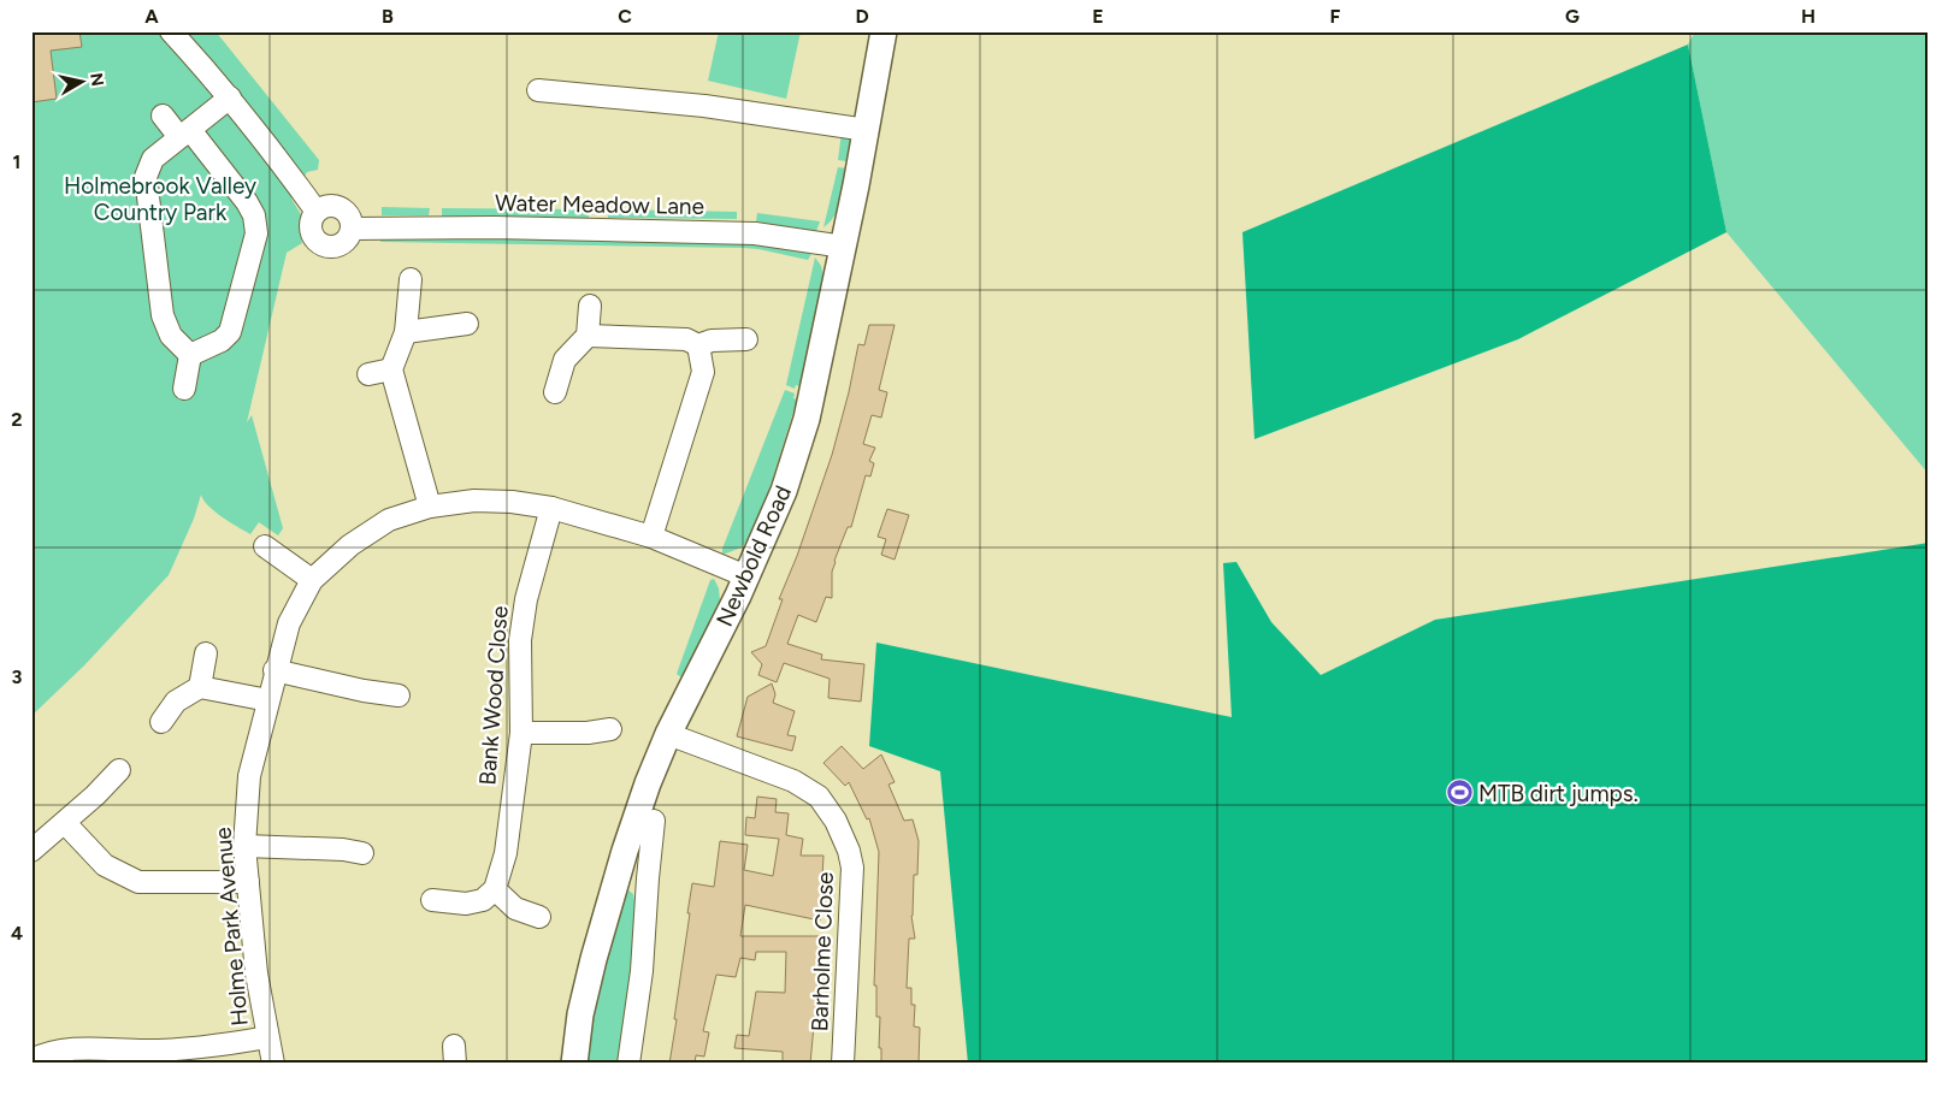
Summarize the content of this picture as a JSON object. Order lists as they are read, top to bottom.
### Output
{
  "streets": {
    "main road": ["Newbold Road"],
    "street": [
      "Water Meadow Lane",
      "Bank Wood Close",
      "Holme Park Avenue",
      "Barholme Close"
    ]
  },
  "crossings": [
    ["Water Meadow Lane", "Newbold Road"],
    ["Newbold Road", "Holme Park Avenue"],
    ["Newbold Road", "Barholme Close"],
    ["Bank Wood Close", "Holme Park Avenue"]
  ],
  "parks": ["Holmebrook Valley Country Park"],
  "places": {
    "sports": ["MTB dirt jumps."]
  },
  "north": "right",
  "grid": {
    "columns": [
      "A",
      "B",
      "C",
      "D",
      "E",
      "F",
      "G",
      "H"
    ],
    "rows": [
      "1",
      "2",
      "3",
      "4"
    ]
  }
}
